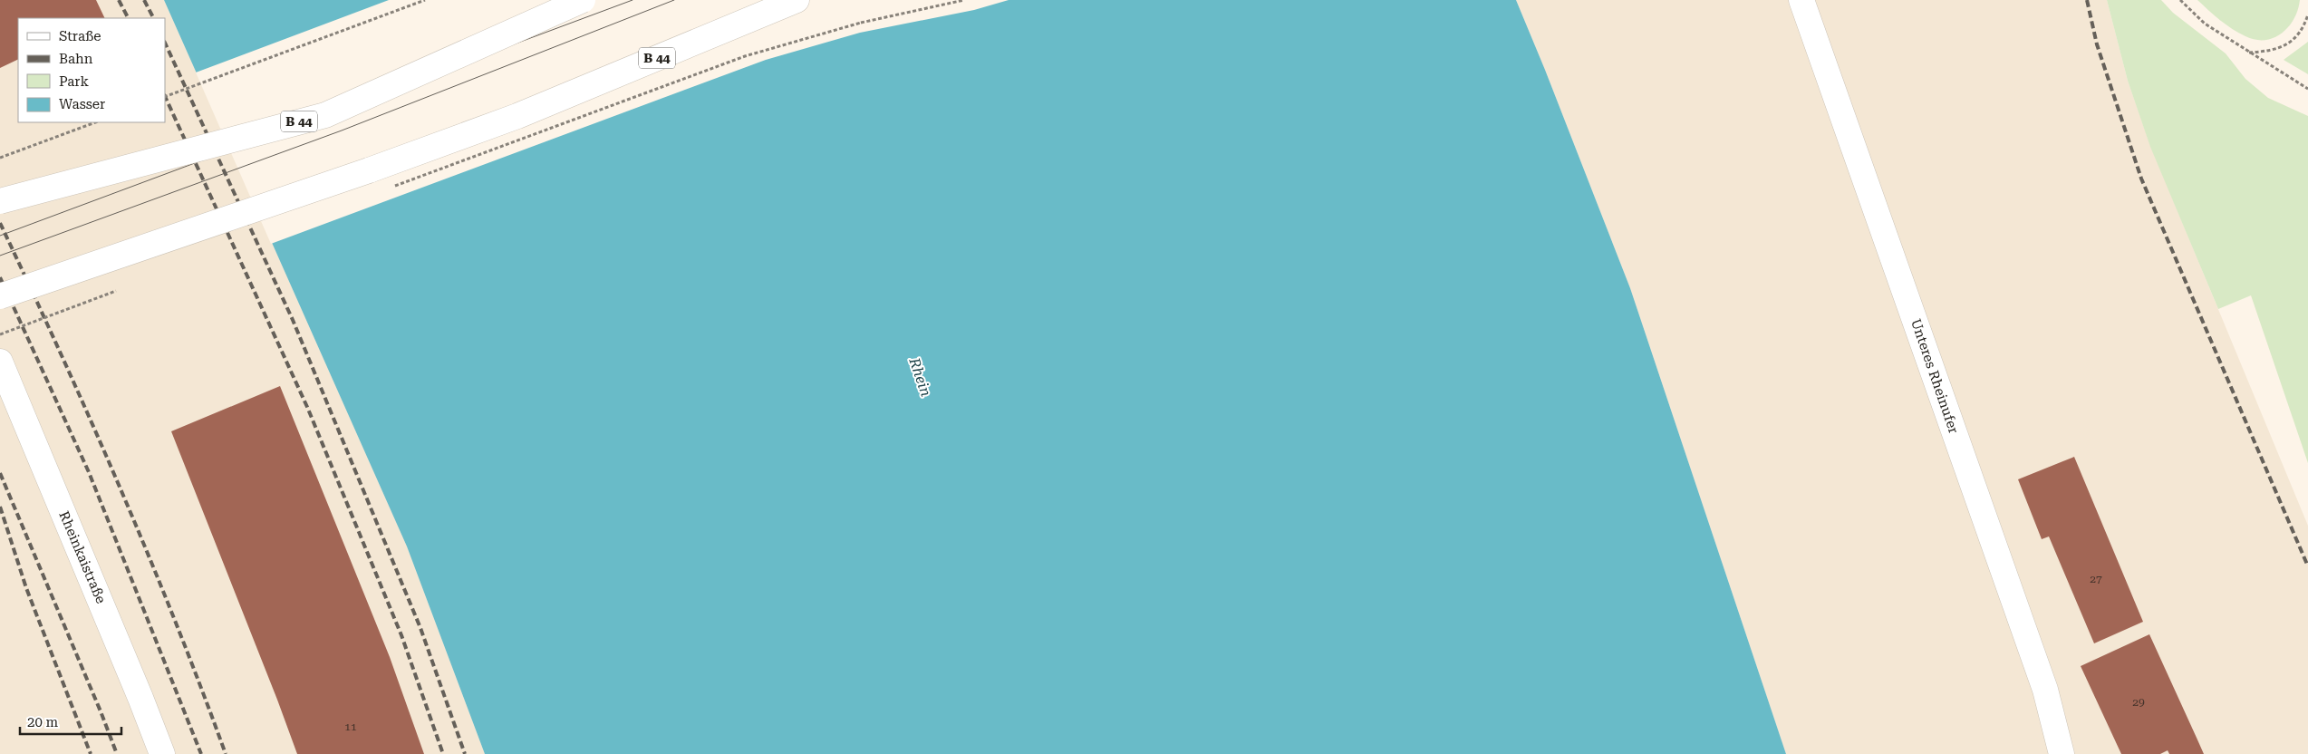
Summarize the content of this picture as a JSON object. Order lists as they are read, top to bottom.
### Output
{
  "streets": {
    "main road": ["B 44", "Unteres Rheinufer", "Rheinkaistraße"]
  },
  "water": ["Rhein"],
  "house_numbers": ["27", "29", "11"],
  "legend": [
    "Straße",
    "Bahn",
    "Park",
    "Wasser"
  ],
  "scale_bar": "20 m"
}
